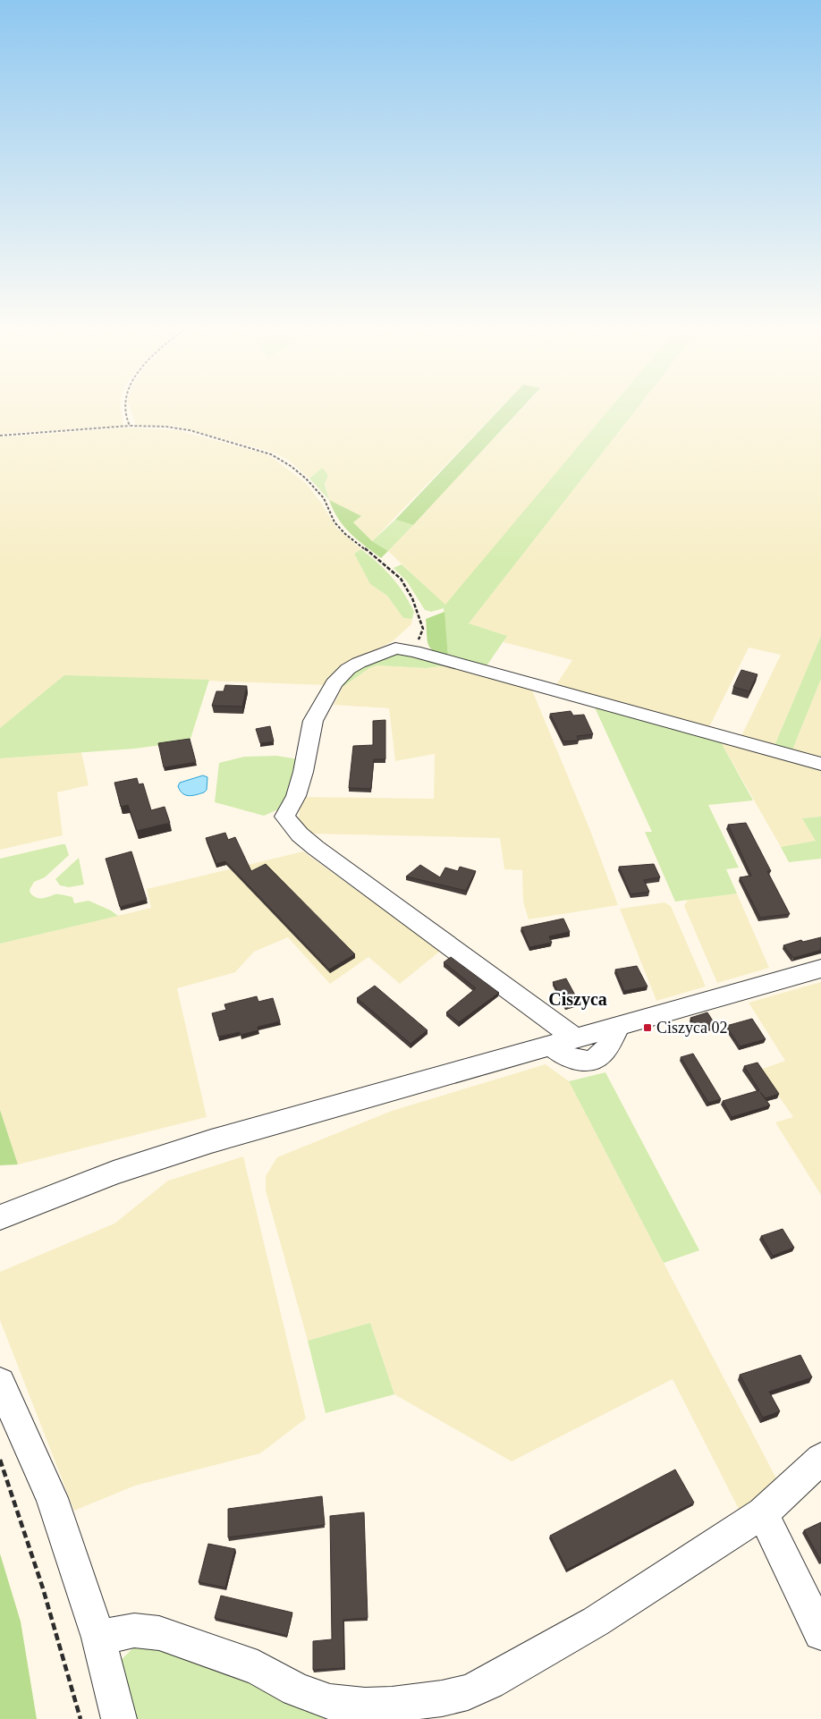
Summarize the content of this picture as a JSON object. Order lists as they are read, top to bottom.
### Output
{
  "districts": ["Ciszyca"],
  "places": {
    "transit": ["Ciszyca 02"]
  }
}
